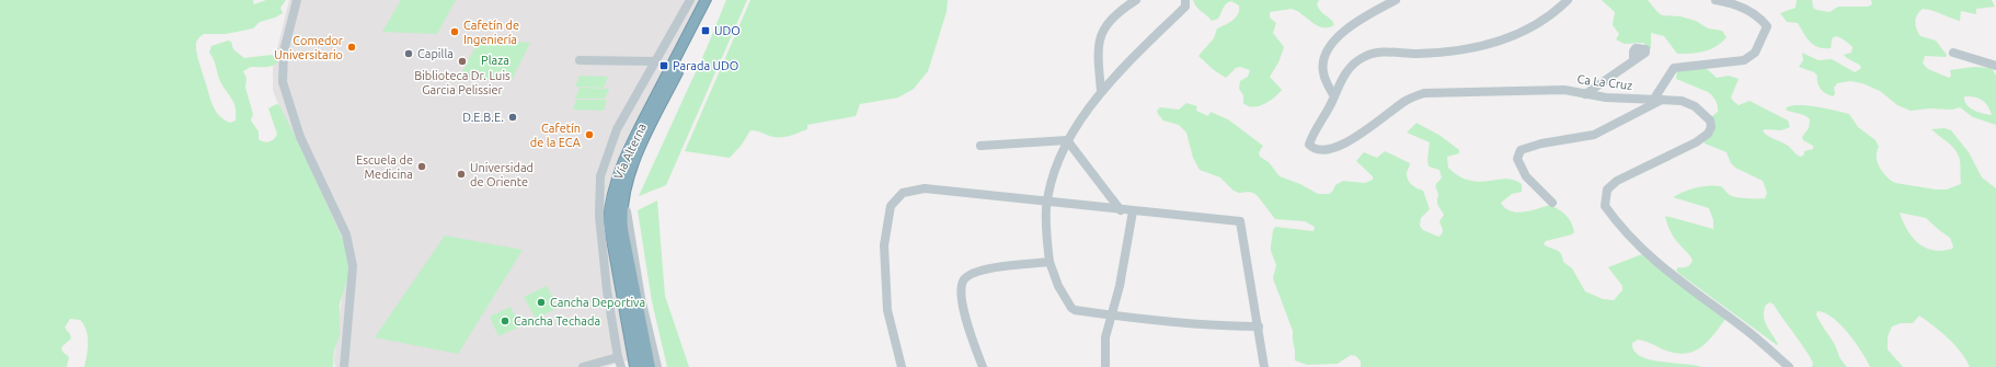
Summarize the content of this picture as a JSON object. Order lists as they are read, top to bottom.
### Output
{
  "streets": {
    "highway": ["Vía Alterna"],
    "street": ["Ca La Cruz"]
  },
  "parks": ["Plaza"],
  "places": {
    "transit": ["UDO", "Parada UDO"],
    "other": [
      "Cafetín de Ingeniería",
      "Comedor Universitario",
      "Capilla",
      "Biblioteca Dr. Luis Garcia Pelissier",
      "D.E.B.E.",
      "Cafetín de la ECA",
      "Escuela de Medicina",
      "Universidad de Oriente",
      "Cancha Deportiva",
      "Cancha Techada"
    ]
  }
}
